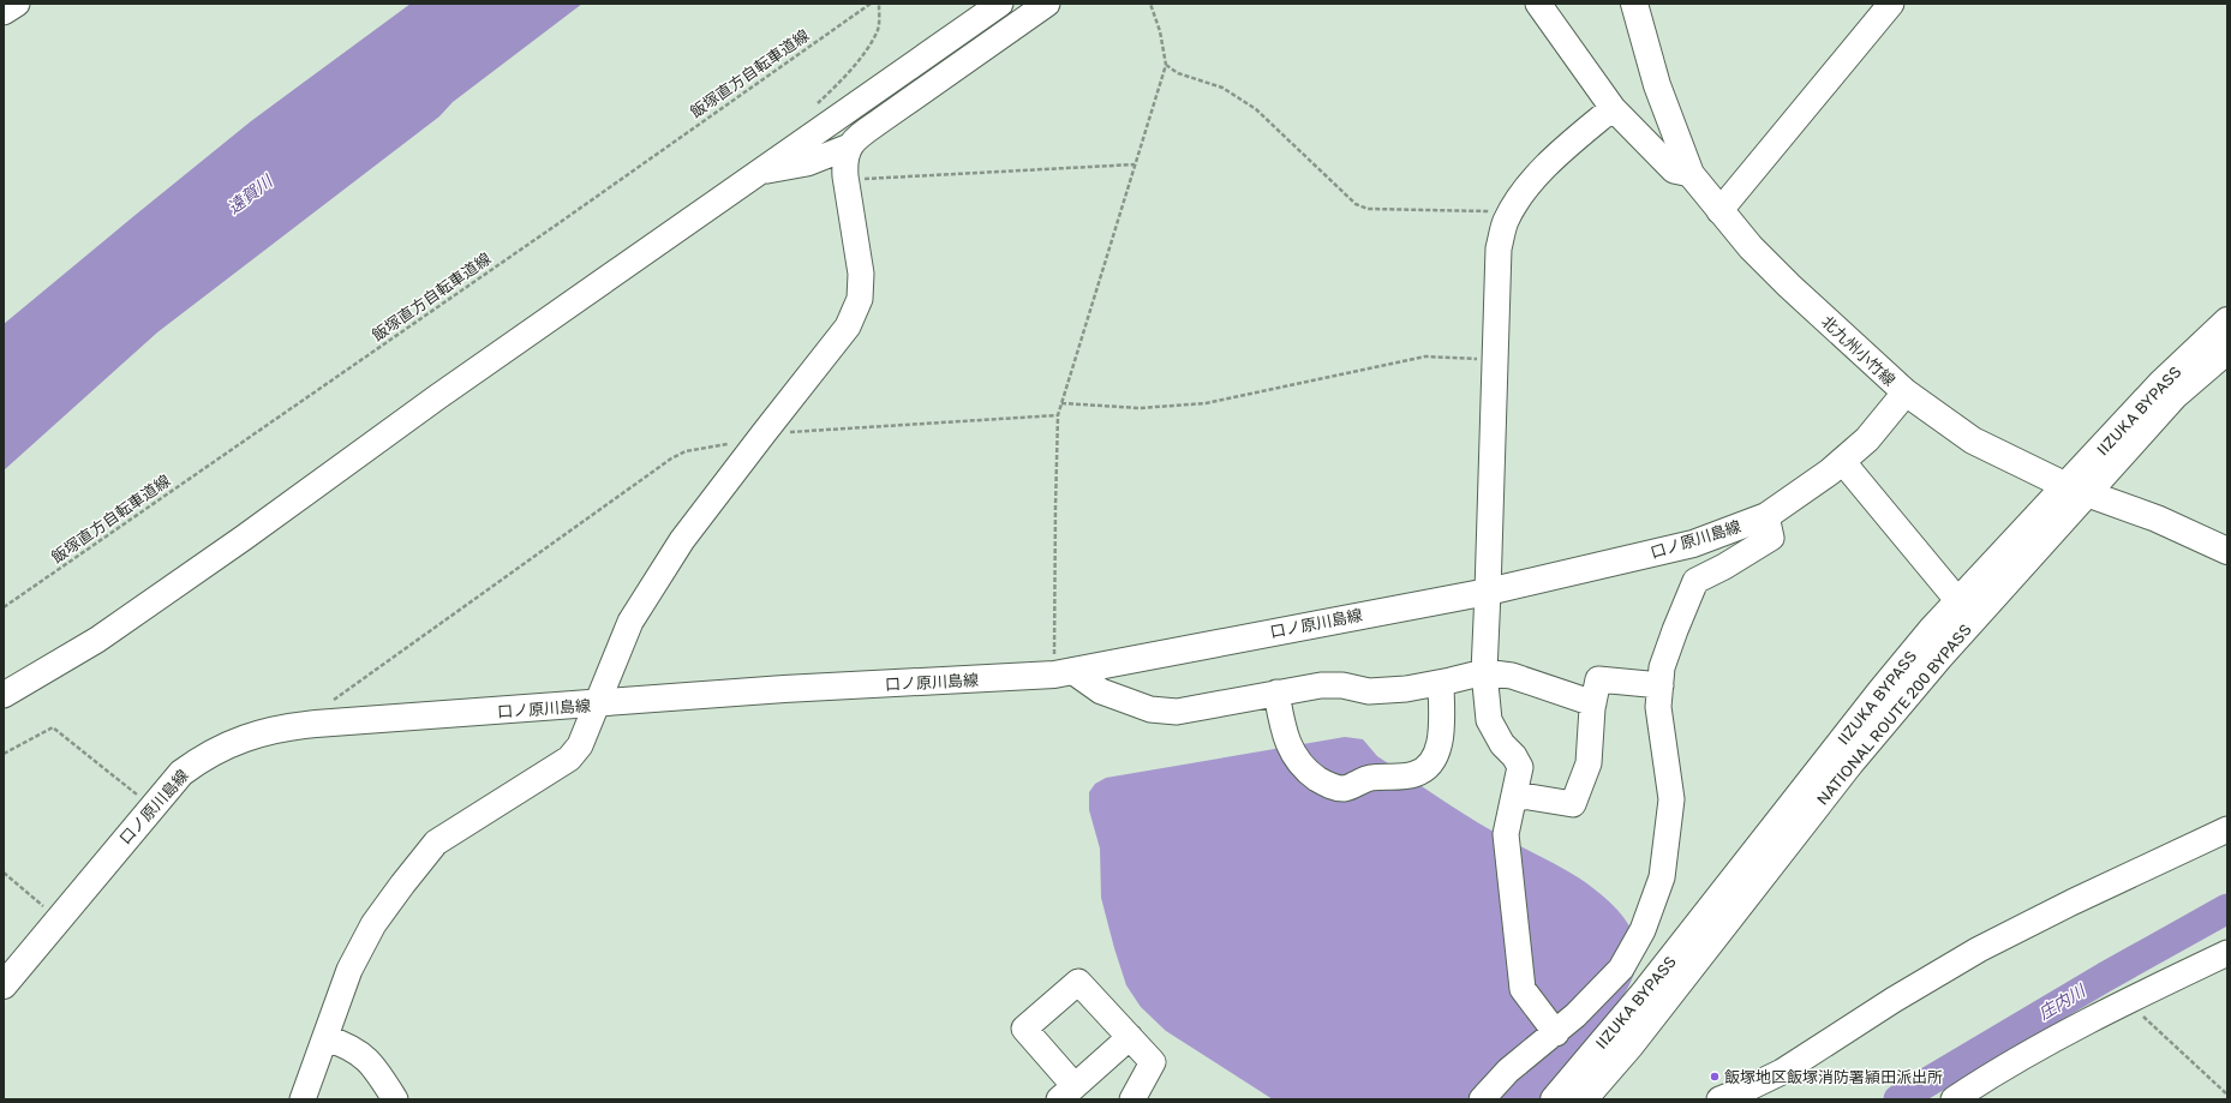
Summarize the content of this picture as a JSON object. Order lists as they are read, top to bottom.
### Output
{
  "streets": {
    "main road": [
      "北九州小竹線",
      "IIZUKA BYPASS",
      "口ノ原川島線",
      "NATIONAL ROUTE 200 BYPASS"
    ],
    "path": ["飯塚直方自転車道線"]
  },
  "crossings": [
    ["北九州小竹線", "IIZUKA BYPASS"],
    ["北九州小竹線", "口ノ原川島線"],
    ["北九州小竹線", "NATIONAL ROUTE 200 BYPASS"],
    ["IIZUKA BYPASS", "NATIONAL ROUTE 200 BYPASS"]
  ],
  "water": ["遠賀川", "庄内川"],
  "places": ["飯塚地区飯塚消防署頴田派出所"]
}
